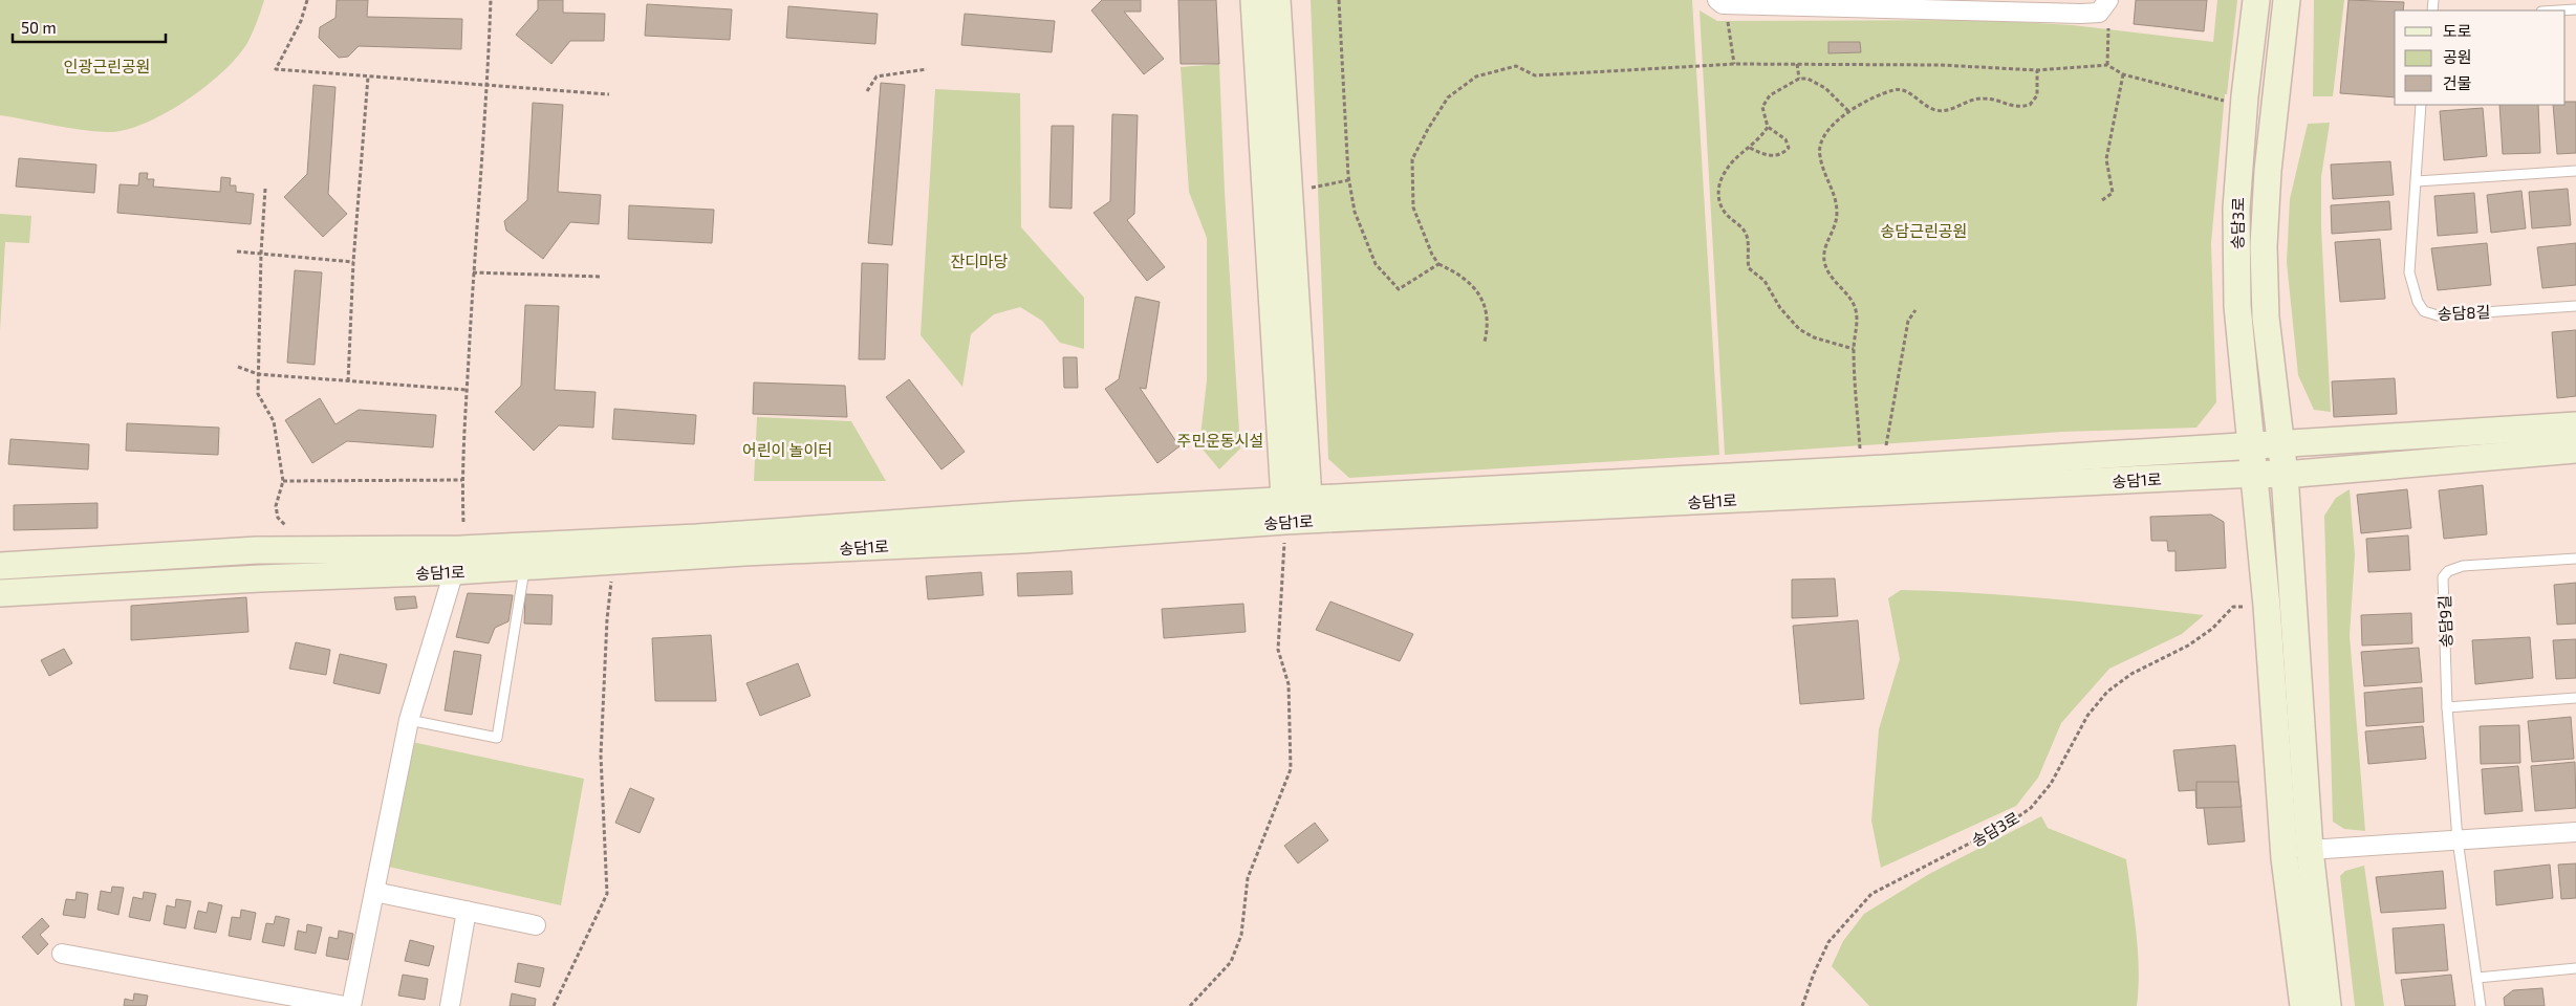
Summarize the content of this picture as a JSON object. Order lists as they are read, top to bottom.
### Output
{
  "streets": {
    "main road": ["송담3로", "송담1로"],
    "lane": ["송담8길", "송담9길"]
  },
  "crossings": [
    ["송담3로", "송담1로"]
  ],
  "parks": [
    "인광근린공원",
    "송담근린공원",
    "잔디마당",
    "주민운동시설",
    "어린이 놀이터"
  ],
  "legend": ["도로", "공원", "건물"],
  "scale_bar": "50 m"
}
